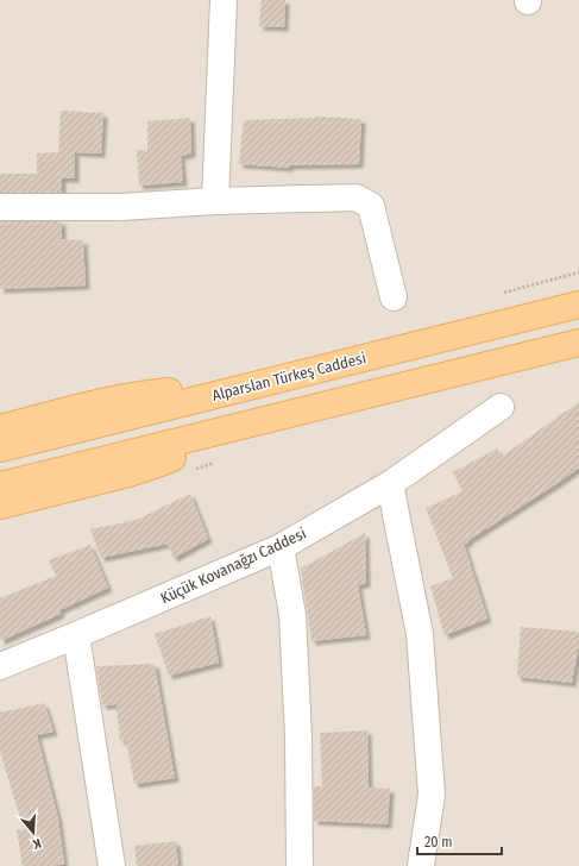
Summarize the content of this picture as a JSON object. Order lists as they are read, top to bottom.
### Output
{
  "streets": {
    "main road": ["Alparslan Türkeş Caddesi"],
    "street": ["Küçük Kovanağzı Caddesi"]
  },
  "scale_bar": "20 m",
  "north": "bottom"
}
